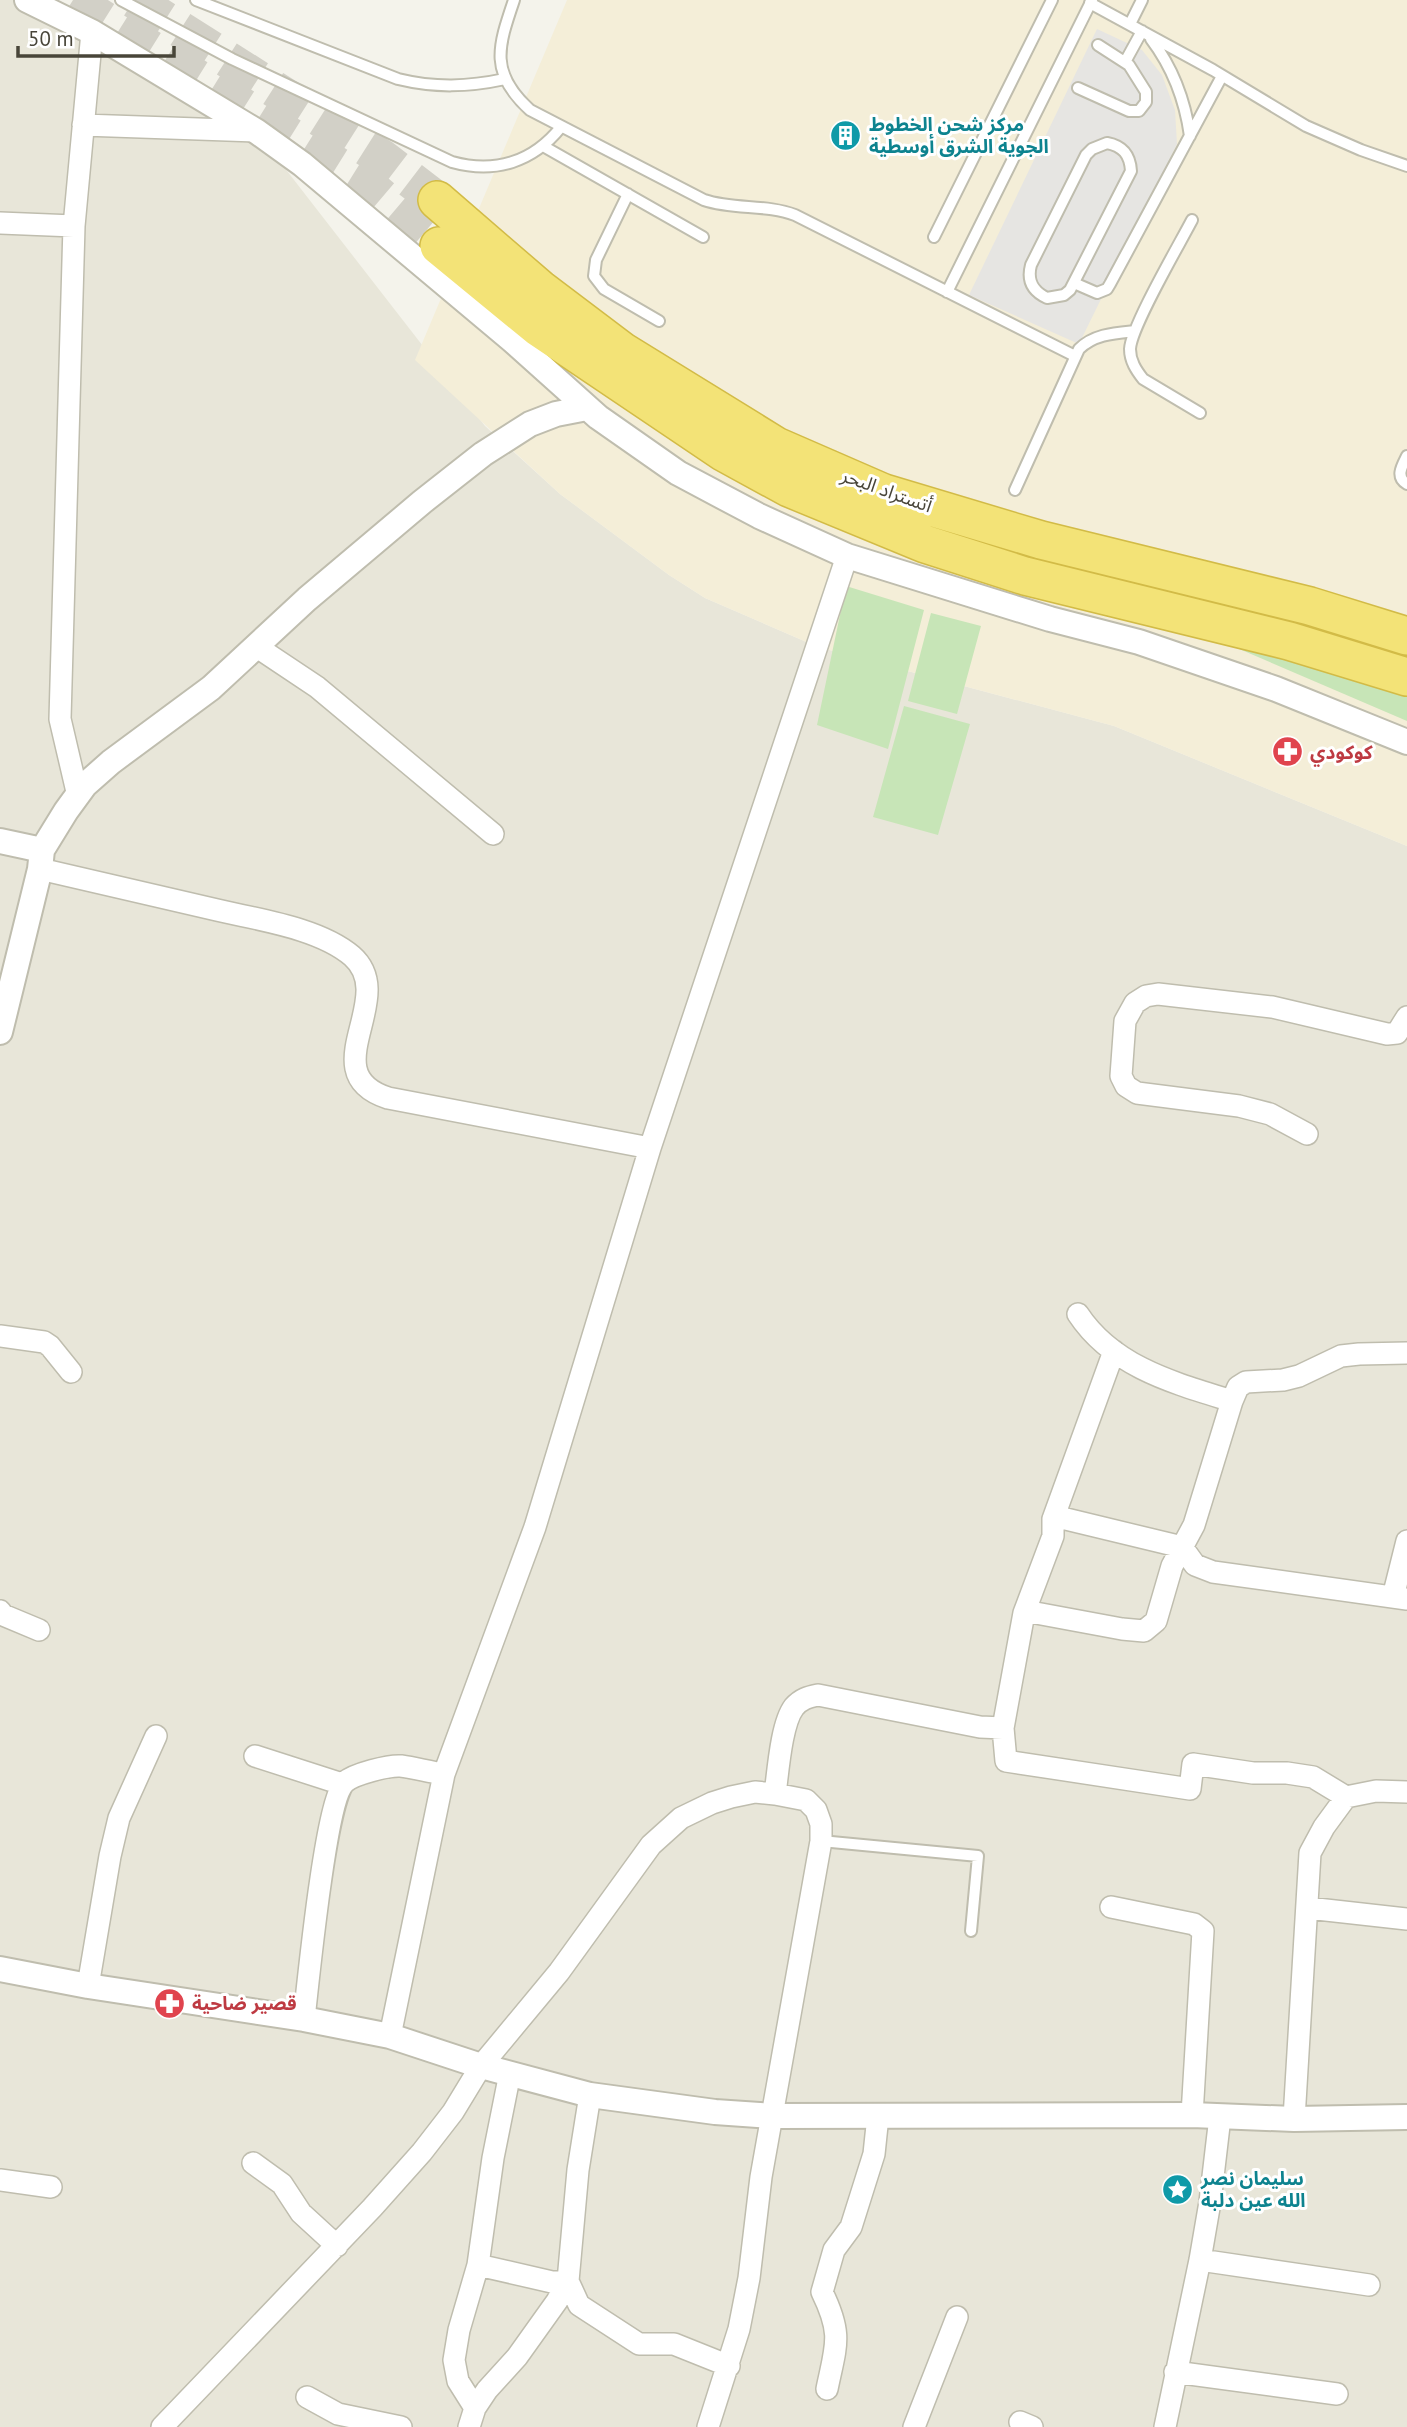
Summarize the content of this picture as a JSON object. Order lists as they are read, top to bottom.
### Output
{
  "streets": {
    "highway": ["أتستراد البحر"]
  },
  "places": {
    "building": ["مركز شحن الخطوط الجوية الشرق أوسطية"],
    "pharmacy": ["كوكودي", "قصير ضاحية"],
    "place": ["سليمان نصر الله عين دلبة"]
  },
  "scale_bar": "50 m"
}
